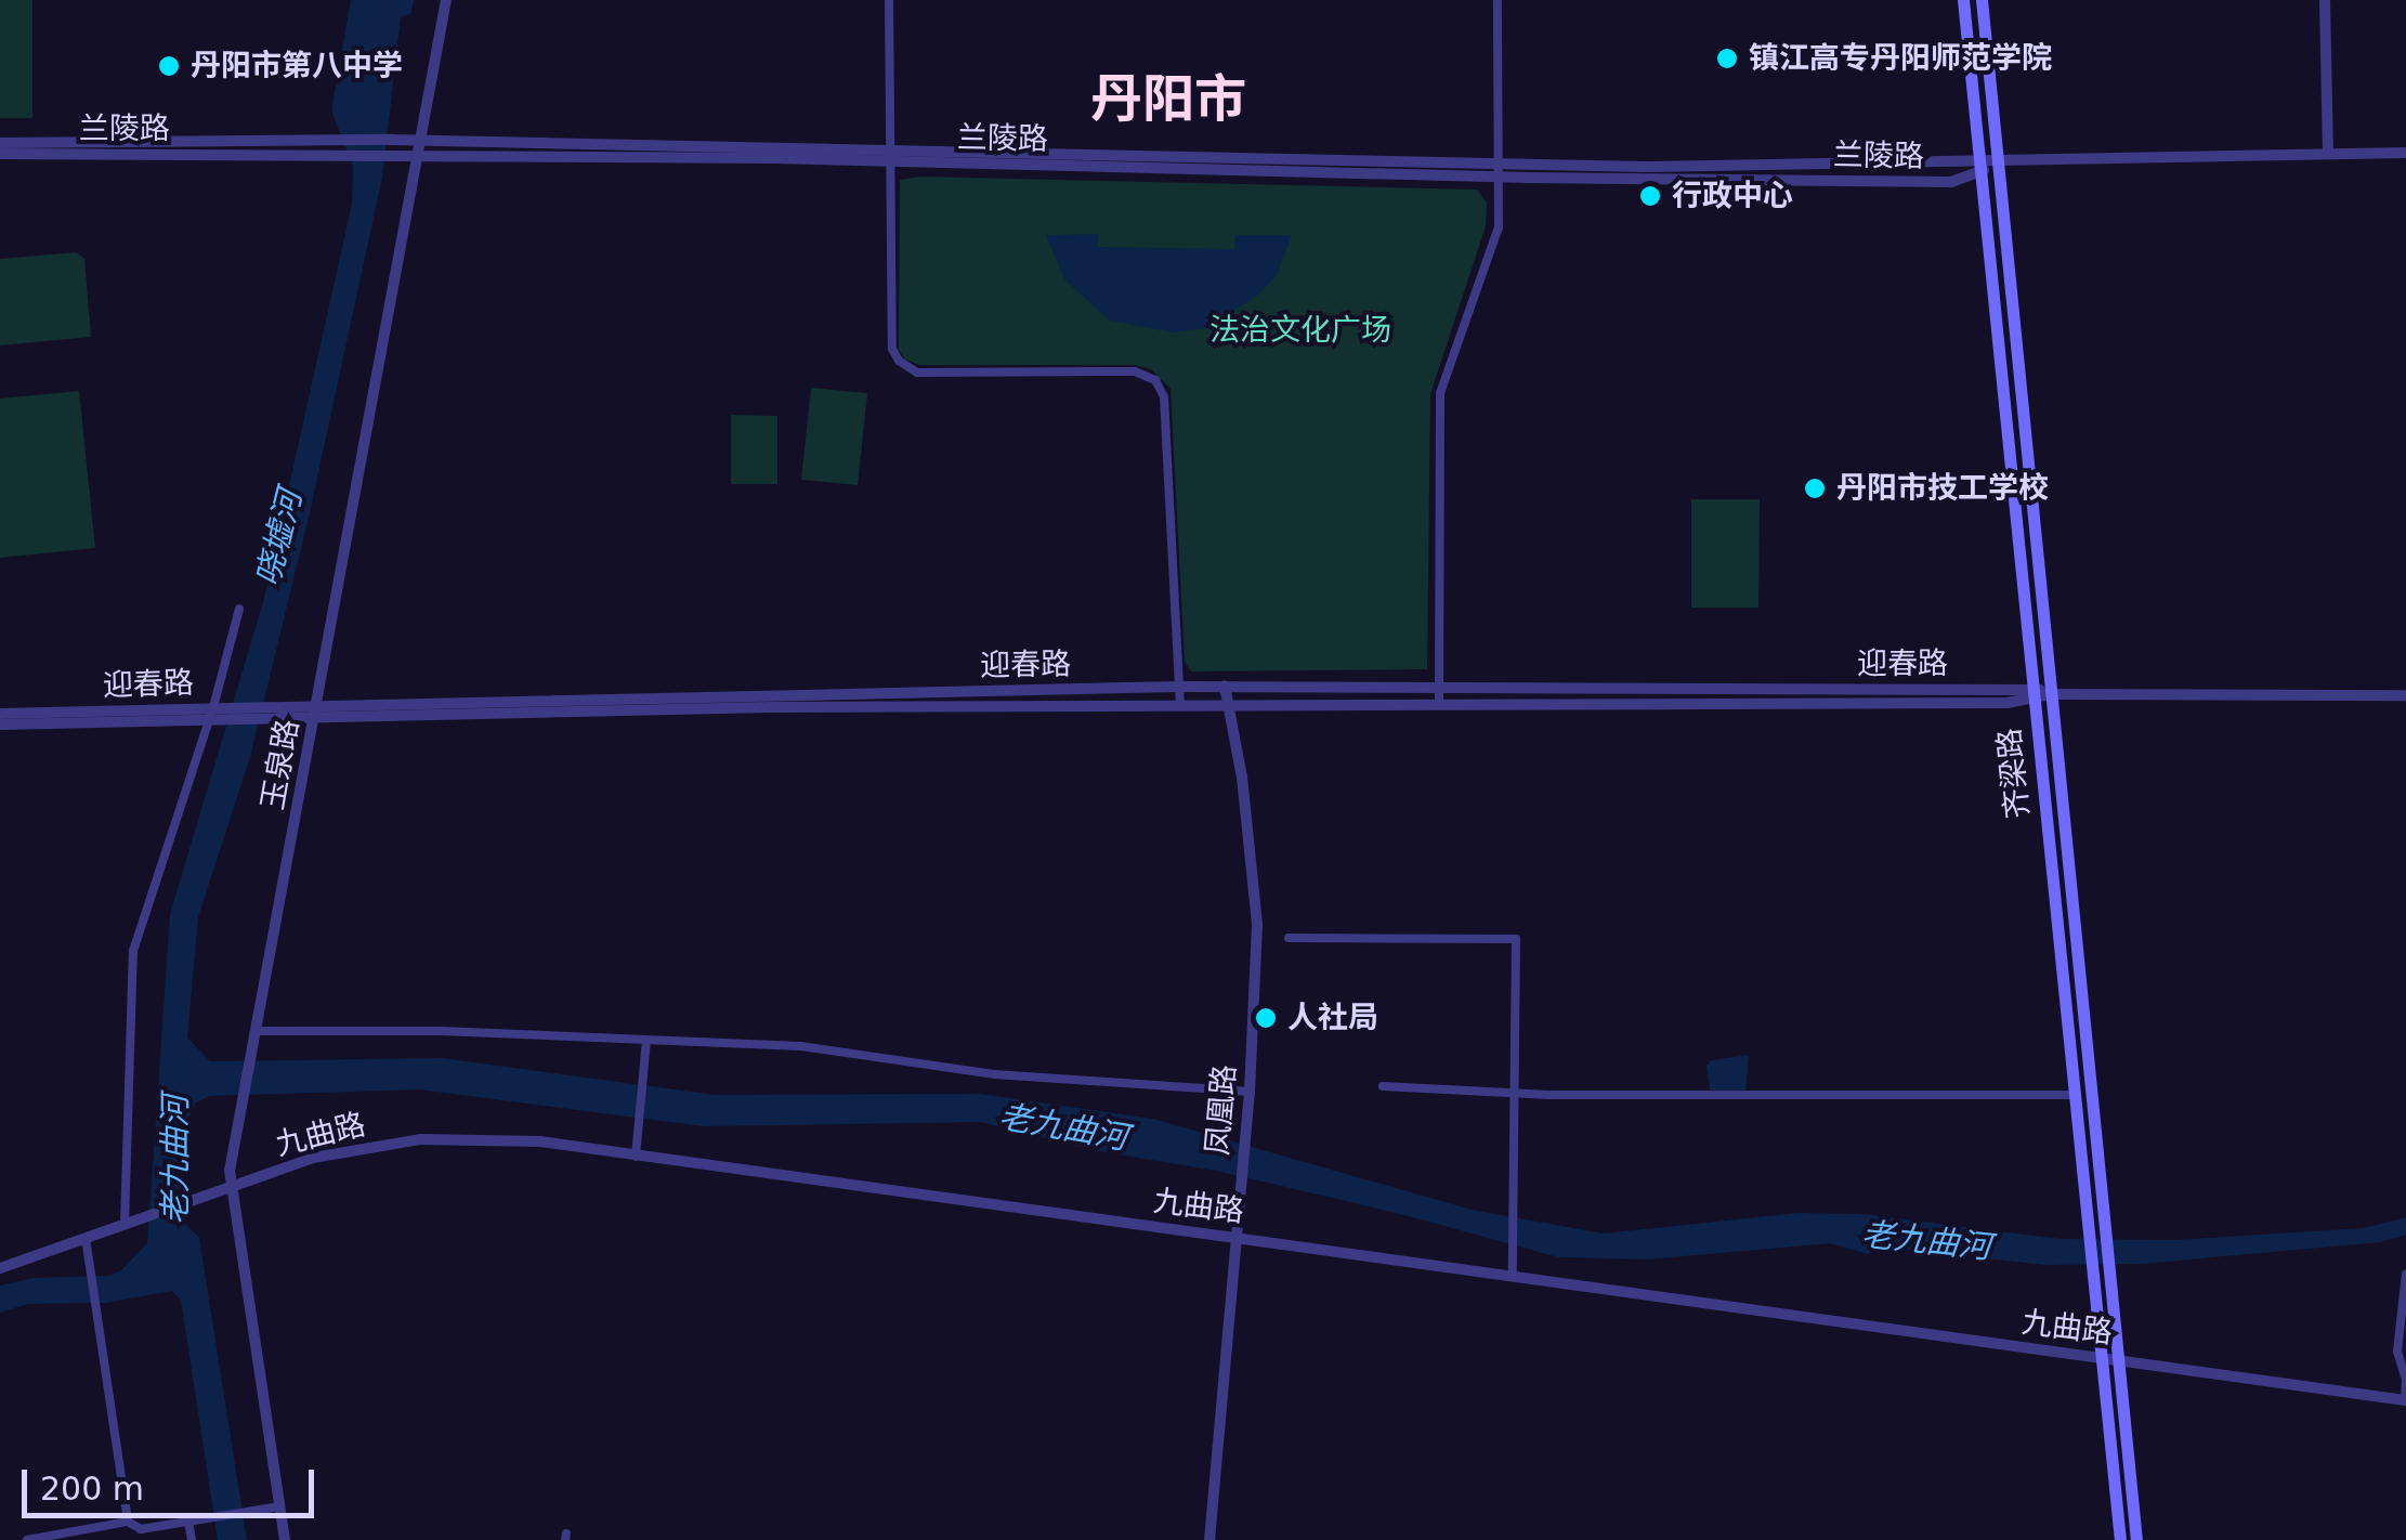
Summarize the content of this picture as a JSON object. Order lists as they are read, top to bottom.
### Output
{
  "streets": {
    "main road": ["齐梁路"],
    "street": [
      "兰陵路",
      "迎春路",
      "玉泉路",
      "凤凰路",
      "九曲路"
    ]
  },
  "crossings": [
    ["兰陵路", "玉泉路"],
    ["兰陵路", "齐梁路"],
    ["迎春路", "玉泉路"],
    ["迎春路", "齐梁路"],
    ["迎春路", "凤凰路"],
    ["玉泉路", "九曲路"],
    ["齐梁路", "九曲路"],
    ["凤凰路", "九曲路"]
  ],
  "districts": ["丹阳市"],
  "water": ["哓墟河", "老九曲河"],
  "parks": ["法治文化广场"],
  "places": [
    "镇江高专丹阳师范学院",
    "丹阳市第八中学",
    "行政中心",
    "丹阳市技工学校",
    "人社局"
  ],
  "scale_bar": "200 m"
}
